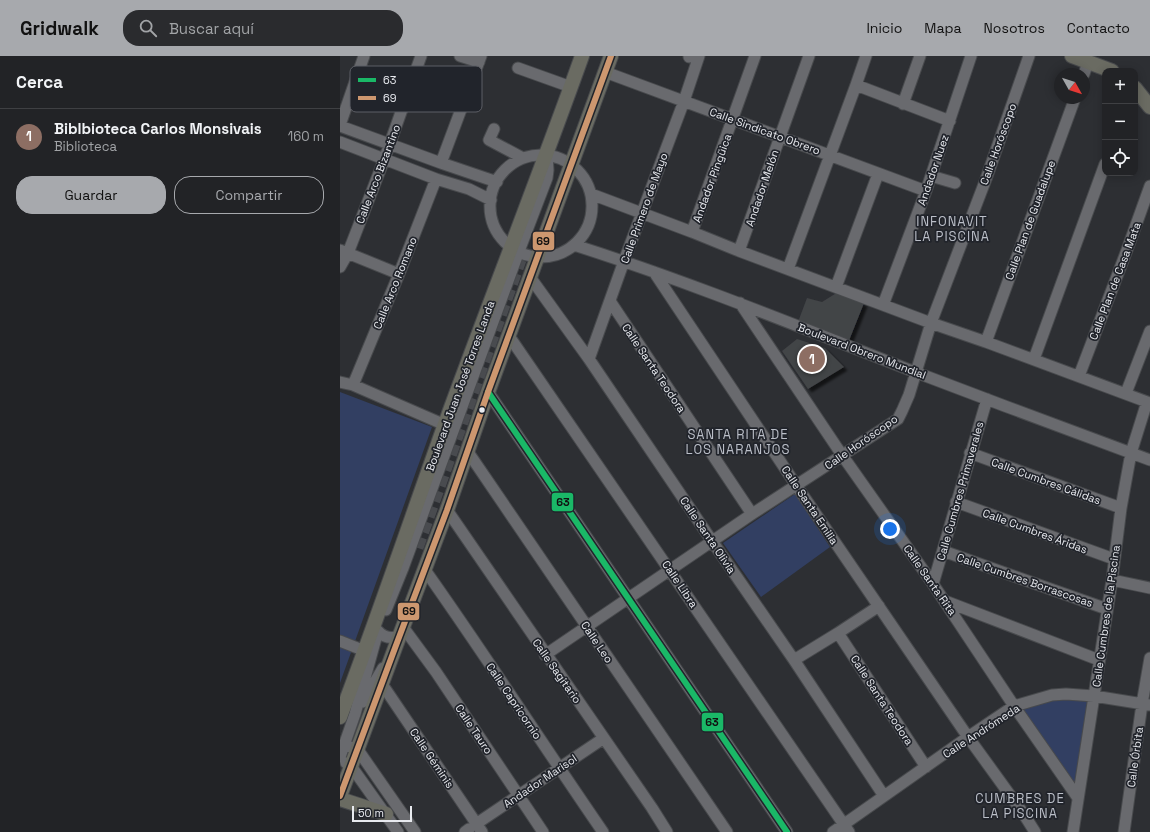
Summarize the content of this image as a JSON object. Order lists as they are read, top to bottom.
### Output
{
  "streets": {
    "main road": ["Boulevard Juan José Torres Landa"],
    "street": [
      "Calle Sindicato Obrero",
      "Calle Horóscopo",
      "Andador Nuez",
      "Calle Arco Bizantino",
      "Andador Pingüica",
      "Andador Melón",
      "Calle Primero de Mayo",
      "Calle Plan de Guadalupe",
      "Calle Plan de Casa Mata",
      "Calle Arco Romano",
      "Boulevard Obrero Mundial",
      "Calle Santa Teodora",
      "Calle Cumbres Cálidas",
      "Calle Cumbres Primaverales",
      "Calle Santa Emilia",
      "Calle Cumbres Áridas",
      "Calle Santa Olivia",
      "Calle Santa Rita",
      "Calle Cumbres Borrascosas",
      "Calle Libra",
      "Calle Cumbres de la Piscina",
      "Calle Leo",
      "Calle Sagitario",
      "Calle Capricornio",
      "Calle Tauro",
      "Calle Andrómeda",
      "Calle Órbita",
      "Calle Géminis",
      "Andador Marisol"
    ]
  },
  "crossings": [
    ["Calle Sindicato Obrero", "Andador Nuez"],
    ["Calle Sindicato Obrero", "Andador Pingüica"],
    ["Calle Sindicato Obrero", "Andador Melón"],
    ["Calle Sindicato Obrero", "Calle Primero de Mayo"],
    ["Calle Horóscopo", "Boulevard Obrero Mundial"],
    ["Calle Horóscopo", "Calle Santa Teodora"],
    ["Calle Horóscopo", "Calle Santa Emilia"],
    ["Calle Horóscopo", "Calle Santa Olivia"],
    ["Calle Horóscopo", "Calle Santa Rita"],
    ["Calle Horóscopo", "Calle Libra"],
    ["Calle Horóscopo", "Calle Leo"],
    ["Calle Horóscopo", "Calle Sagitario"],
    ["Calle Primero de Mayo", "Boulevard Obrero Mundial"],
    ["Calle Primero de Mayo", "Calle Santa Teodora"],
    ["Calle Primero de Mayo", "Calle Santa Olivia"],
    ["Boulevard Obrero Mundial", "Calle Cumbres Primaverales"],
    ["Boulevard Obrero Mundial", "Calle Santa Emilia"],
    ["Boulevard Obrero Mundial", "Calle Santa Rita"],
    ["Boulevard Obrero Mundial", "Calle Cumbres de la Piscina"],
    ["Calle Santa Teodora", "Calle Andrómeda"],
    ["Calle Cumbres Cálidas", "Calle Cumbres Primaverales"],
    ["Calle Cumbres Cálidas", "Calle Cumbres de la Piscina"],
    ["Calle Cumbres Primaverales", "Calle Cumbres Áridas"],
    ["Calle Cumbres Primaverales", "Calle Santa Rita"],
    ["Calle Cumbres Primaverales", "Calle Cumbres Borrascosas"],
    ["Calle Santa Emilia", "Calle Andrómeda"],
    ["Calle Cumbres Áridas", "Calle Cumbres de la Piscina"],
    ["Calle Santa Olivia", "Calle Andrómeda"],
    ["Calle Santa Rita", "Calle Cumbres de la Piscina"],
    ["Calle Santa Rita", "Calle Andrómeda"],
    ["Calle Cumbres Borrascosas", "Calle Cumbres de la Piscina"],
    ["Calle Libra", "Calle Andrómeda"],
    ["Calle Cumbres de la Piscina", "Calle Andrómeda"],
    ["Calle Sagitario", "Andador Marisol"],
    ["Calle Capricornio", "Andador Marisol"],
    ["Calle Tauro", "Andador Marisol"],
    ["Calle Andrómeda", "Calle Órbita"],
    ["Calle Géminis", "Andador Marisol"]
  ],
  "districts": ["INFONAVIT LA PISCINA", "SANTA RITA DE LOS NARANJOS", "CUMBRES DE LA PISCINA"],
  "lines": ["transit line 69", "transit line 63"],
  "legend": ["63", "69"],
  "scale_bar": "50 m",
  "north": "bottom right",
  "page": {
    "header": "Gridwalk",
    "search": "Buscar aquí",
    "nav": [
      "Inicio",
      "Mapa",
      "Nosotros",
      "Contacto"
    ],
    "heading": "Cerca",
    "map_buttons": ["+", "−"],
    "list": [
      {
        "mark": "1",
        "name": "Biblbioteca Carlos Monsivais",
        "note": "Biblioteca",
        "value": "160 m"
      }
    ],
    "buttons": ["Guardar", "Compartir"],
    "pins": "1",
    "scale": "50 m"
  }
}
